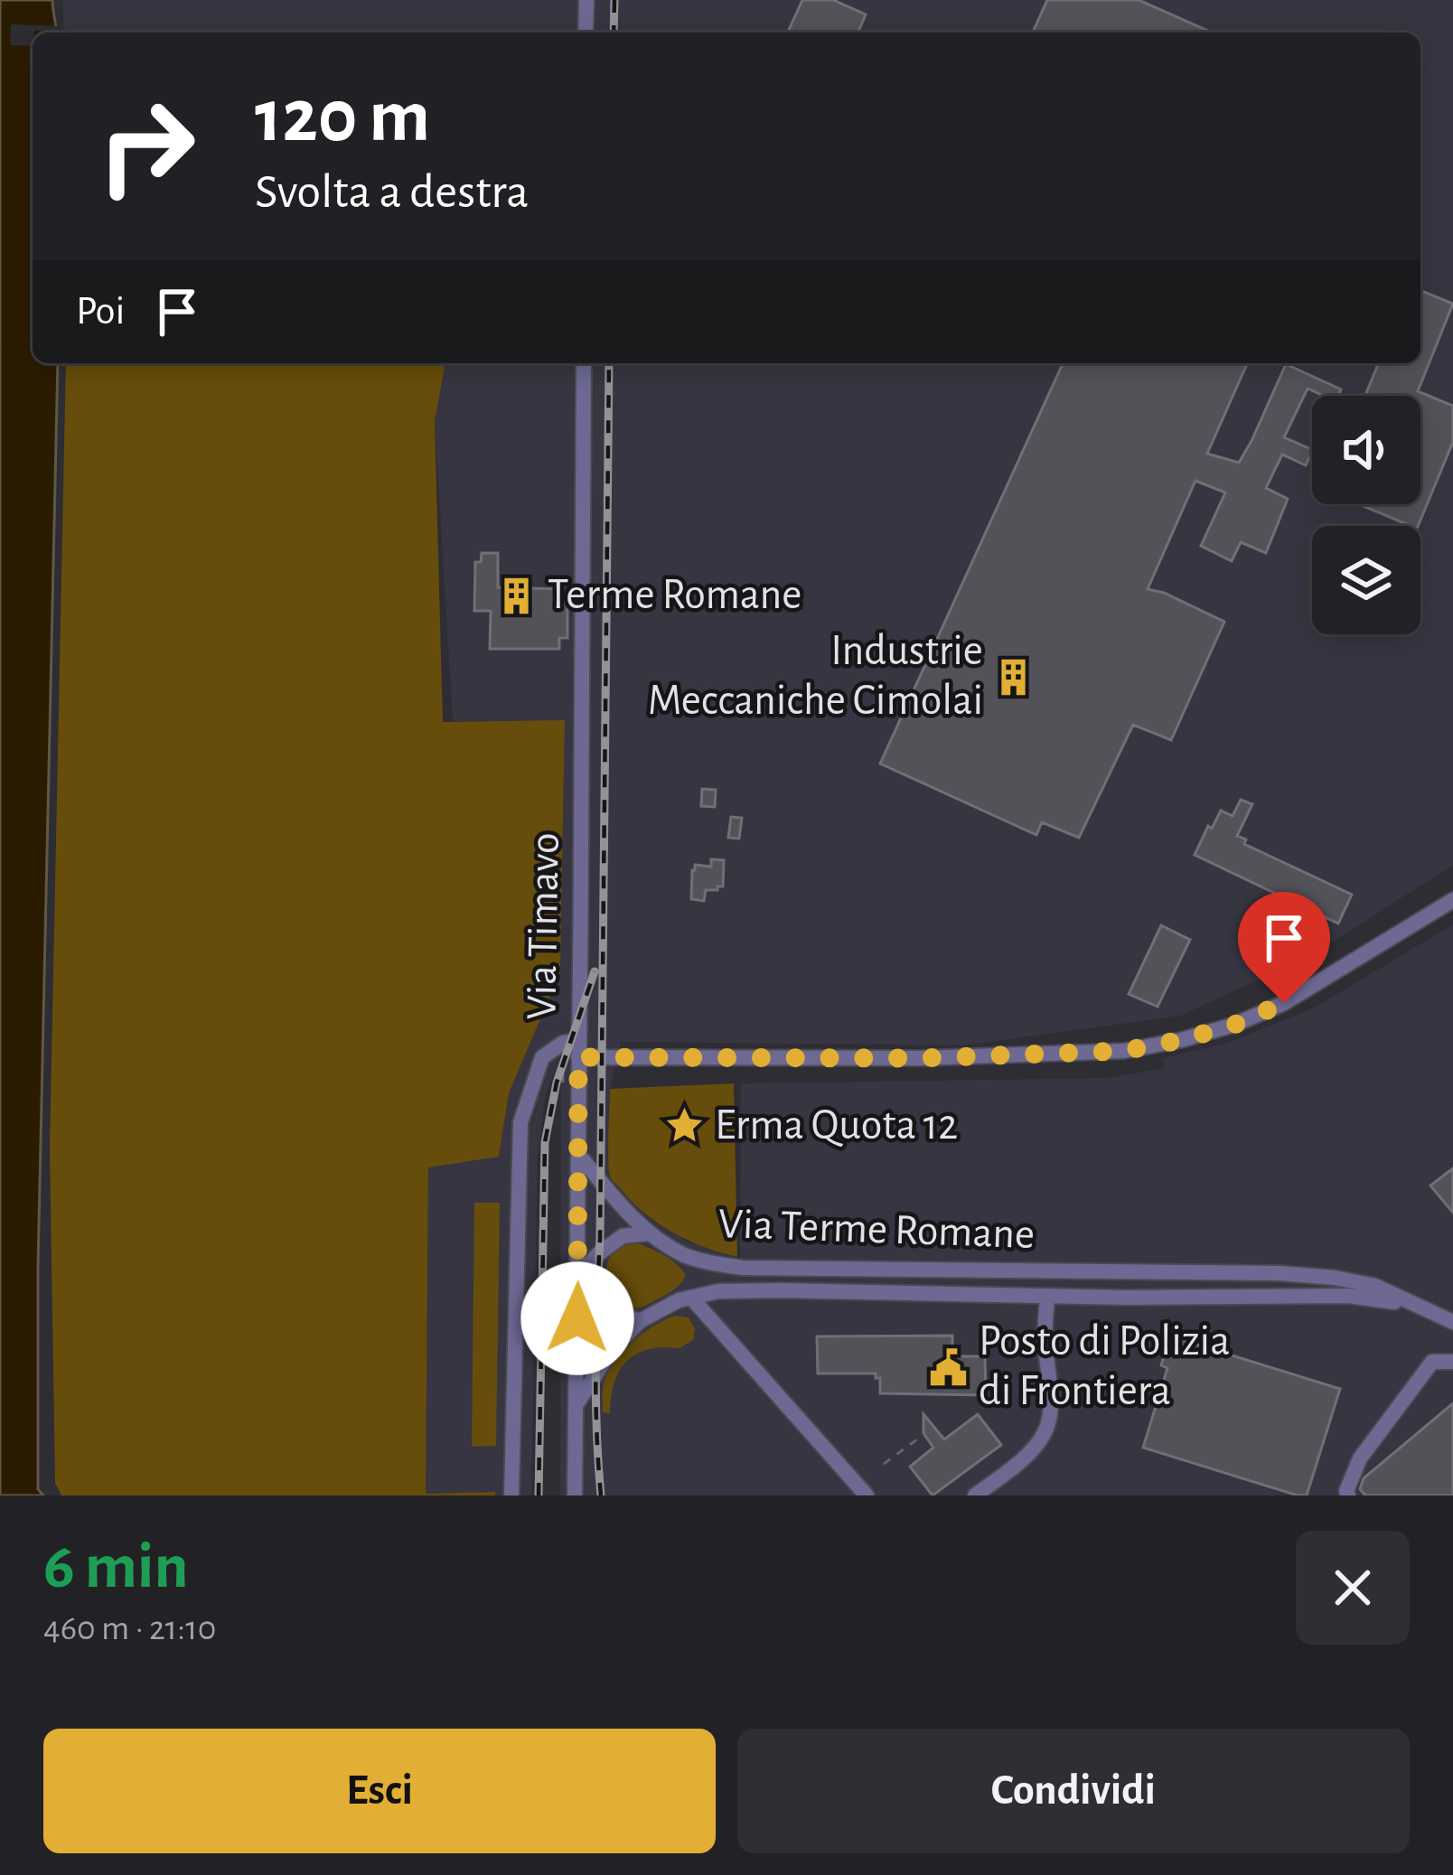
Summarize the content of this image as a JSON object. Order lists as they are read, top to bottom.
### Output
{
  "streets": {
    "street": ["Via Timavo", "Via Terme Romane"]
  },
  "crossings": [
    ["Via Timavo", "Via Terme Romane"]
  ],
  "places": {
    "building": ["Terme Romane", "Industrie Meccaniche Cimolai"],
    "place": ["Erma Quota 12"],
    "public building": ["Posto di Polizia di Frontiera"]
  },
  "page": {
    "turn": ["120 m", "Svolta a destra"],
    "then": "Poi",
    "heading": ["6 min", "460 m · 21:10"],
    "buttons": ["Esci", "Condividi"]
  }
}
